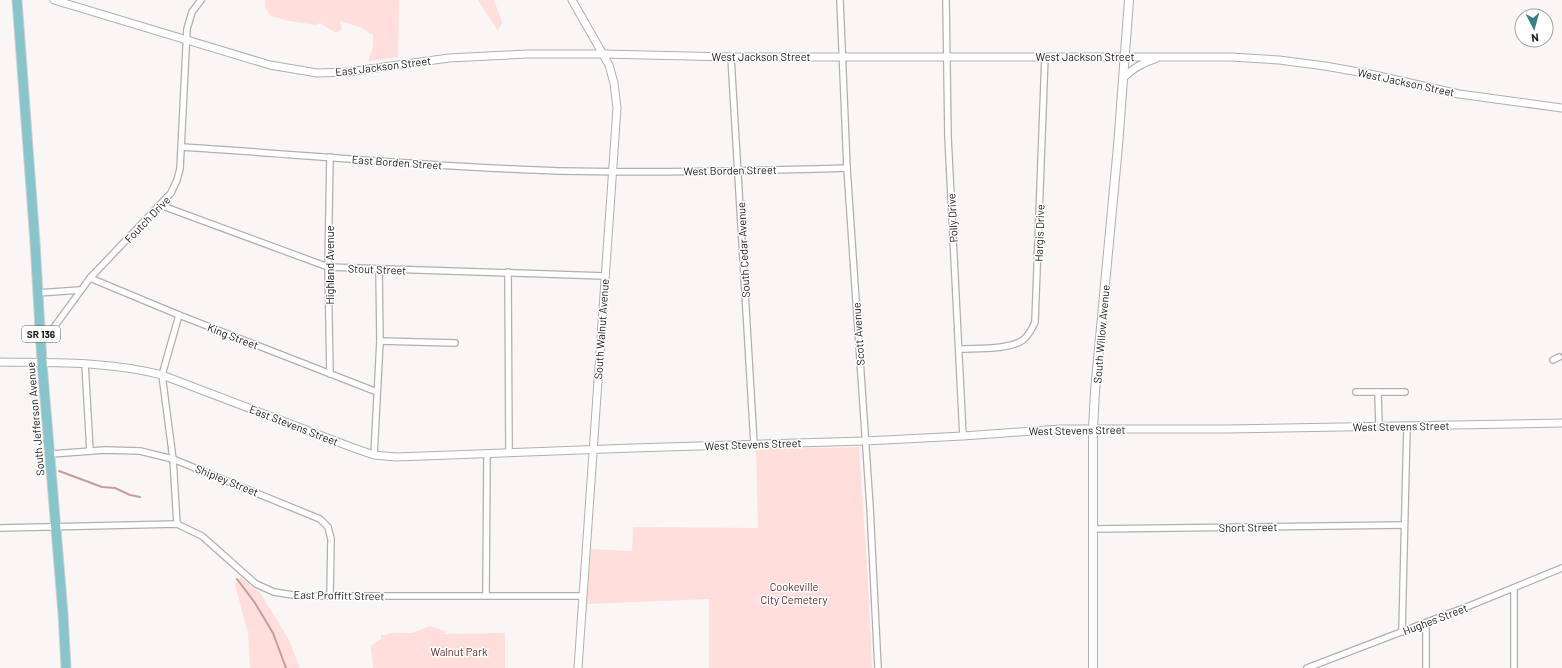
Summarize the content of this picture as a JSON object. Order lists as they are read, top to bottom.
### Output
{
  "streets": {
    "main road": ["SR 136", "South Willow Avenue", "South Jefferson Avenue"],
    "street": [
      "West Jackson Street",
      "East Jackson Street",
      "East Borden Street",
      "West Borden Street",
      "Polly Drive",
      "Foutch Drive",
      "Hargis Drive",
      "South Cedar Avenue",
      "Highland Avenue",
      "Stout Street",
      "South Walnut Avenue",
      "Scott Avenue",
      "King Street",
      "East Stevens Street",
      "West Stevens Street",
      "Shipley Street",
      "Short Street",
      "East Proffitt Street",
      "Hughes Street"
    ]
  },
  "crossings": [
    ["West Jackson Street", "East Jackson Street"],
    ["West Jackson Street", "Polly Drive"],
    ["West Jackson Street", "Hargis Drive"],
    ["West Jackson Street", "South Cedar Avenue"],
    ["West Jackson Street", "South Walnut Avenue"],
    ["West Jackson Street", "Scott Avenue"],
    ["West Jackson Street", "South Willow Avenue"],
    ["East Jackson Street", "Foutch Drive"],
    ["East Jackson Street", "South Walnut Avenue"],
    ["East Borden Street", "West Borden Street"],
    ["East Borden Street", "Foutch Drive"],
    ["East Borden Street", "Highland Avenue"],
    ["East Borden Street", "South Walnut Avenue"],
    ["West Borden Street", "South Cedar Avenue"],
    ["West Borden Street", "South Walnut Avenue"],
    ["West Borden Street", "Scott Avenue"],
    ["Polly Drive", "Hargis Drive"],
    ["Polly Drive", "West Stevens Street"],
    ["Foutch Drive", "Stout Street"],
    ["Foutch Drive", "King Street"],
    ["Foutch Drive", "South Jefferson Avenue"],
    ["South Cedar Avenue", "West Stevens Street"],
    ["Highland Avenue", "Stout Street"],
    ["Highland Avenue", "King Street"],
    ["Stout Street", "South Walnut Avenue"],
    ["South Walnut Avenue", "East Stevens Street"],
    ["South Walnut Avenue", "West Stevens Street"],
    ["South Walnut Avenue", "East Proffitt Street"],
    ["Scott Avenue", "West Stevens Street"],
    ["South Willow Avenue", "West Stevens Street"],
    ["South Willow Avenue", "Short Street"],
    ["South Jefferson Avenue", "East Stevens Street"],
    ["South Jefferson Avenue", "Shipley Street"],
    ["South Jefferson Avenue", "East Proffitt Street"],
    ["East Stevens Street", "West Stevens Street"],
    ["Shipley Street", "East Proffitt Street"]
  ],
  "parks": ["Cookeville City Cemetery", "Walnut Park"],
  "north": "bottom"
}
